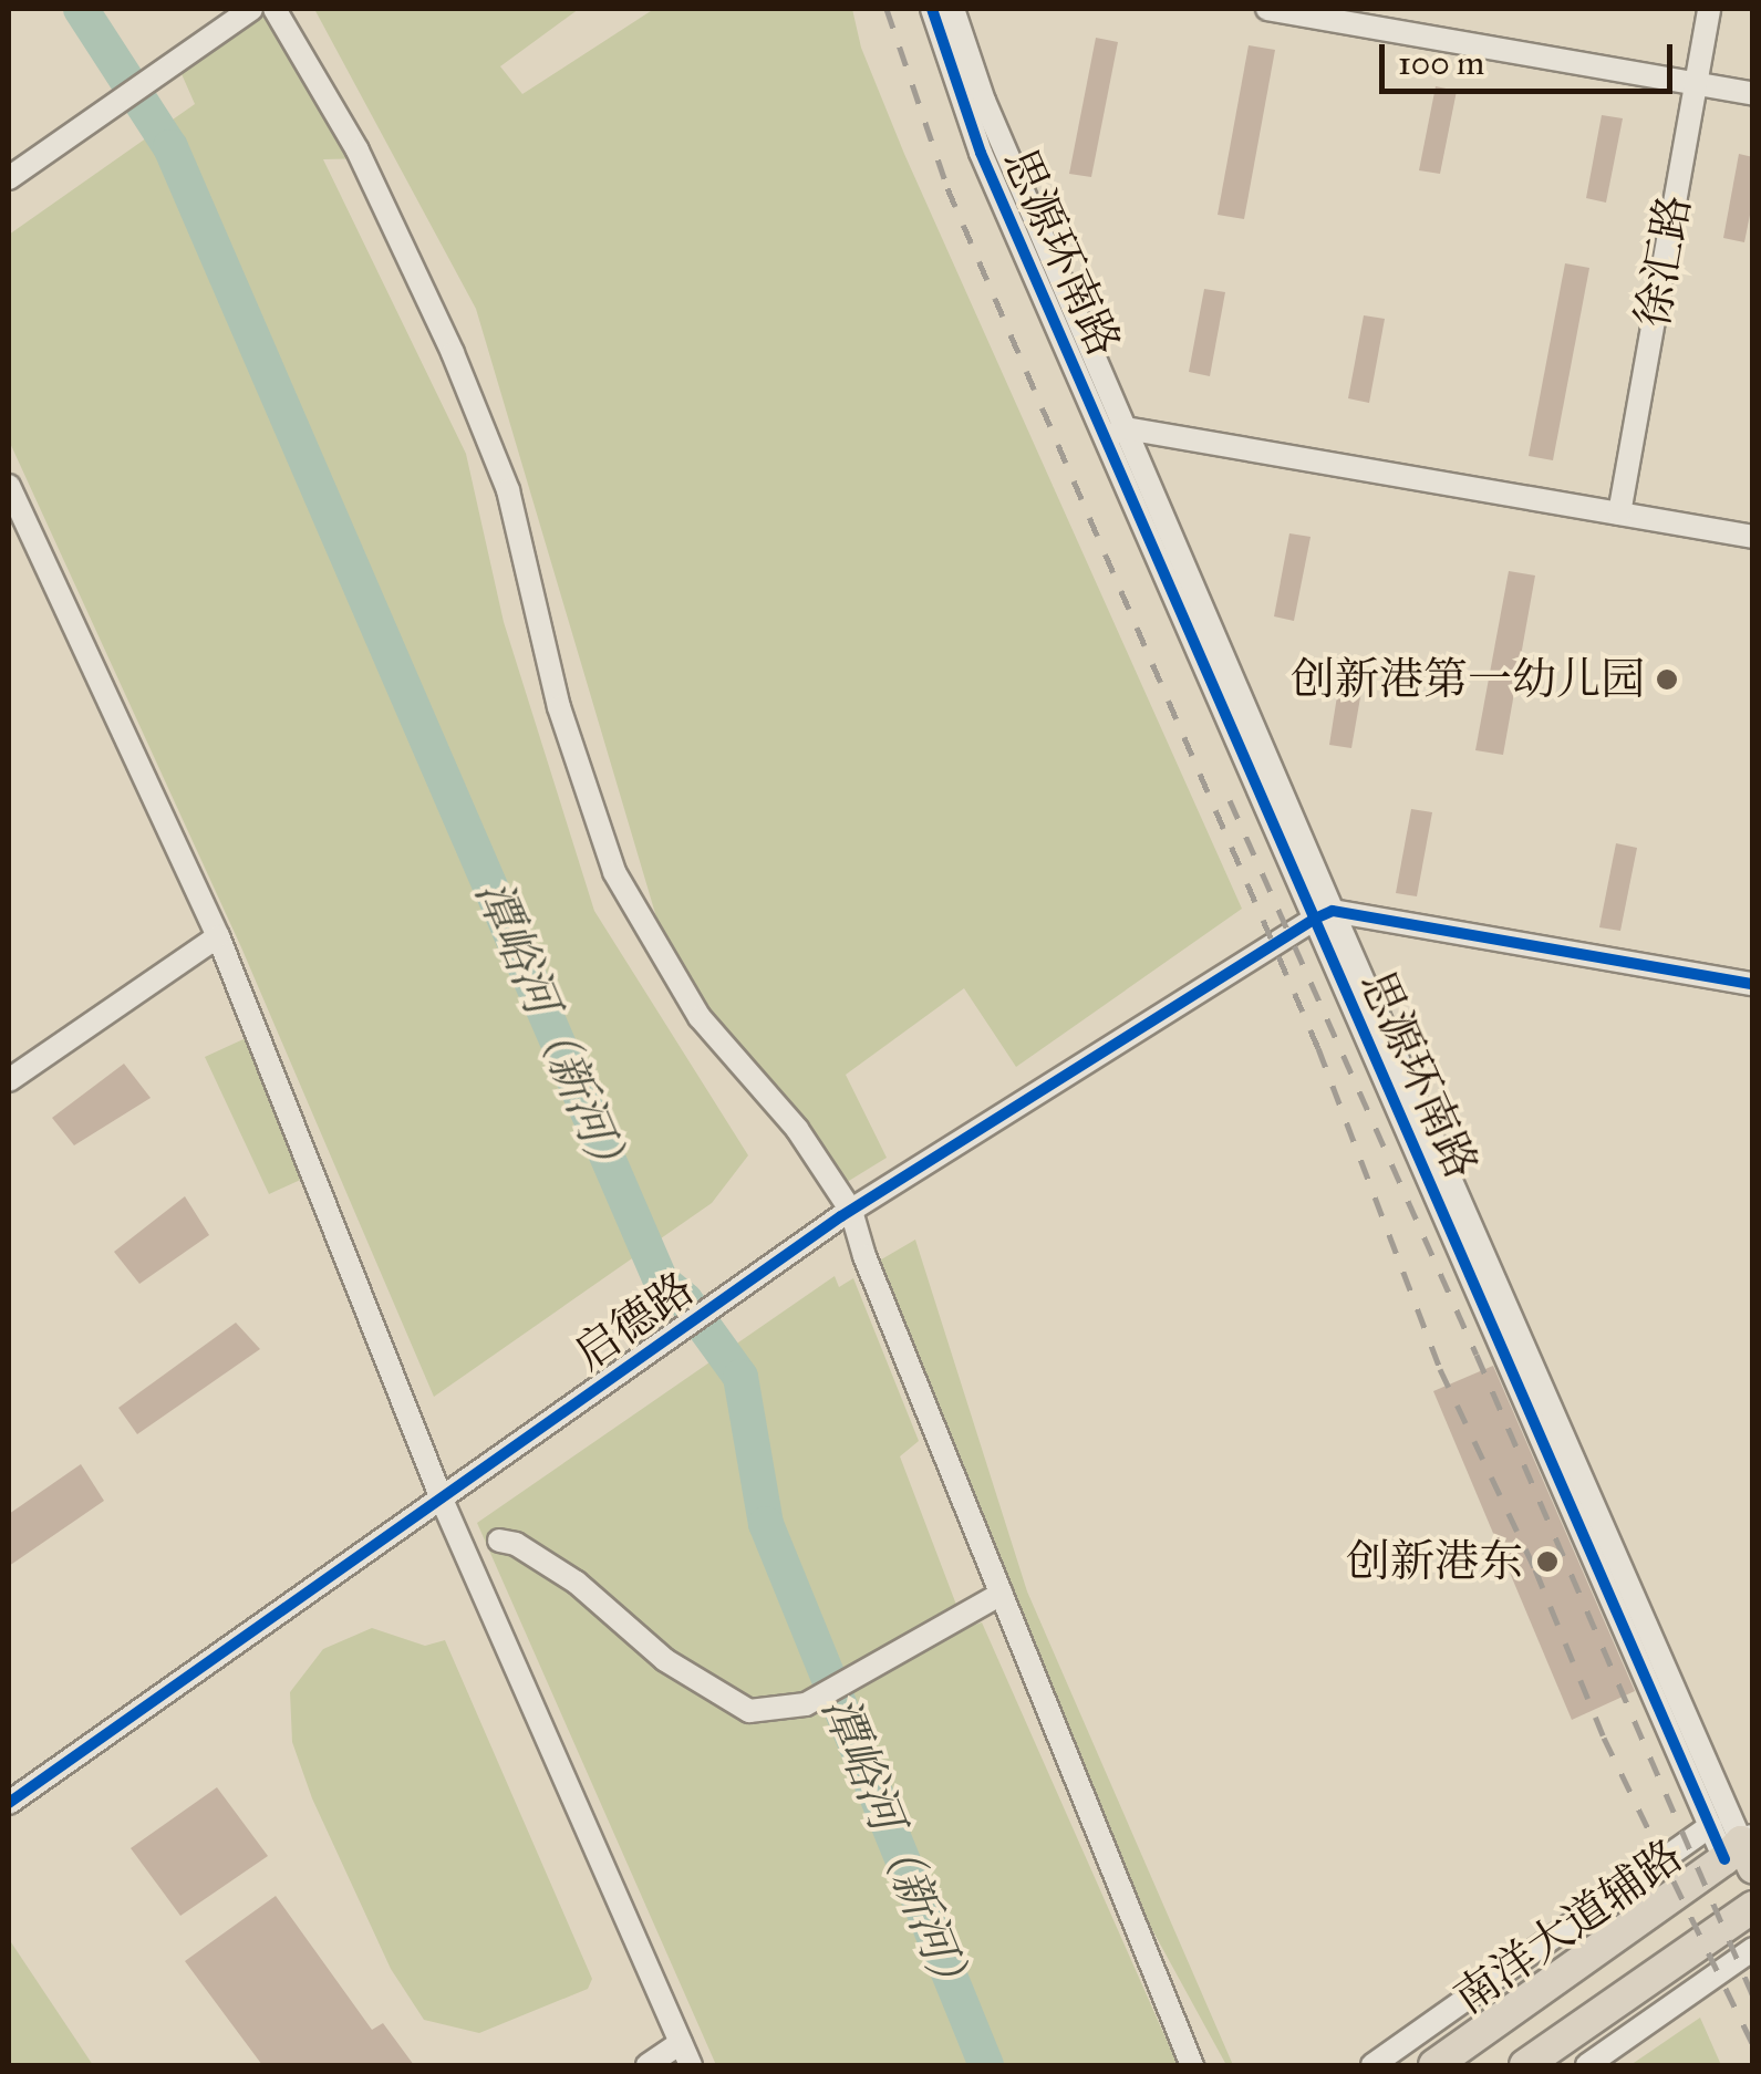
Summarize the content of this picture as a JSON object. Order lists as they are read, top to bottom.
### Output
{
  "streets": {
    "main road": ["思源环南路"],
    "street": ["徐汇路", "启德路", "南洋大道辅路"]
  },
  "crossings": [
    ["思源环南路", "启德路"],
    ["思源环南路", "南洋大道辅路"]
  ],
  "water": ["潭峪河（新河）"],
  "places": ["创新港第一幼儿园", "创新港东"],
  "scale_bar": "100 m"
}
